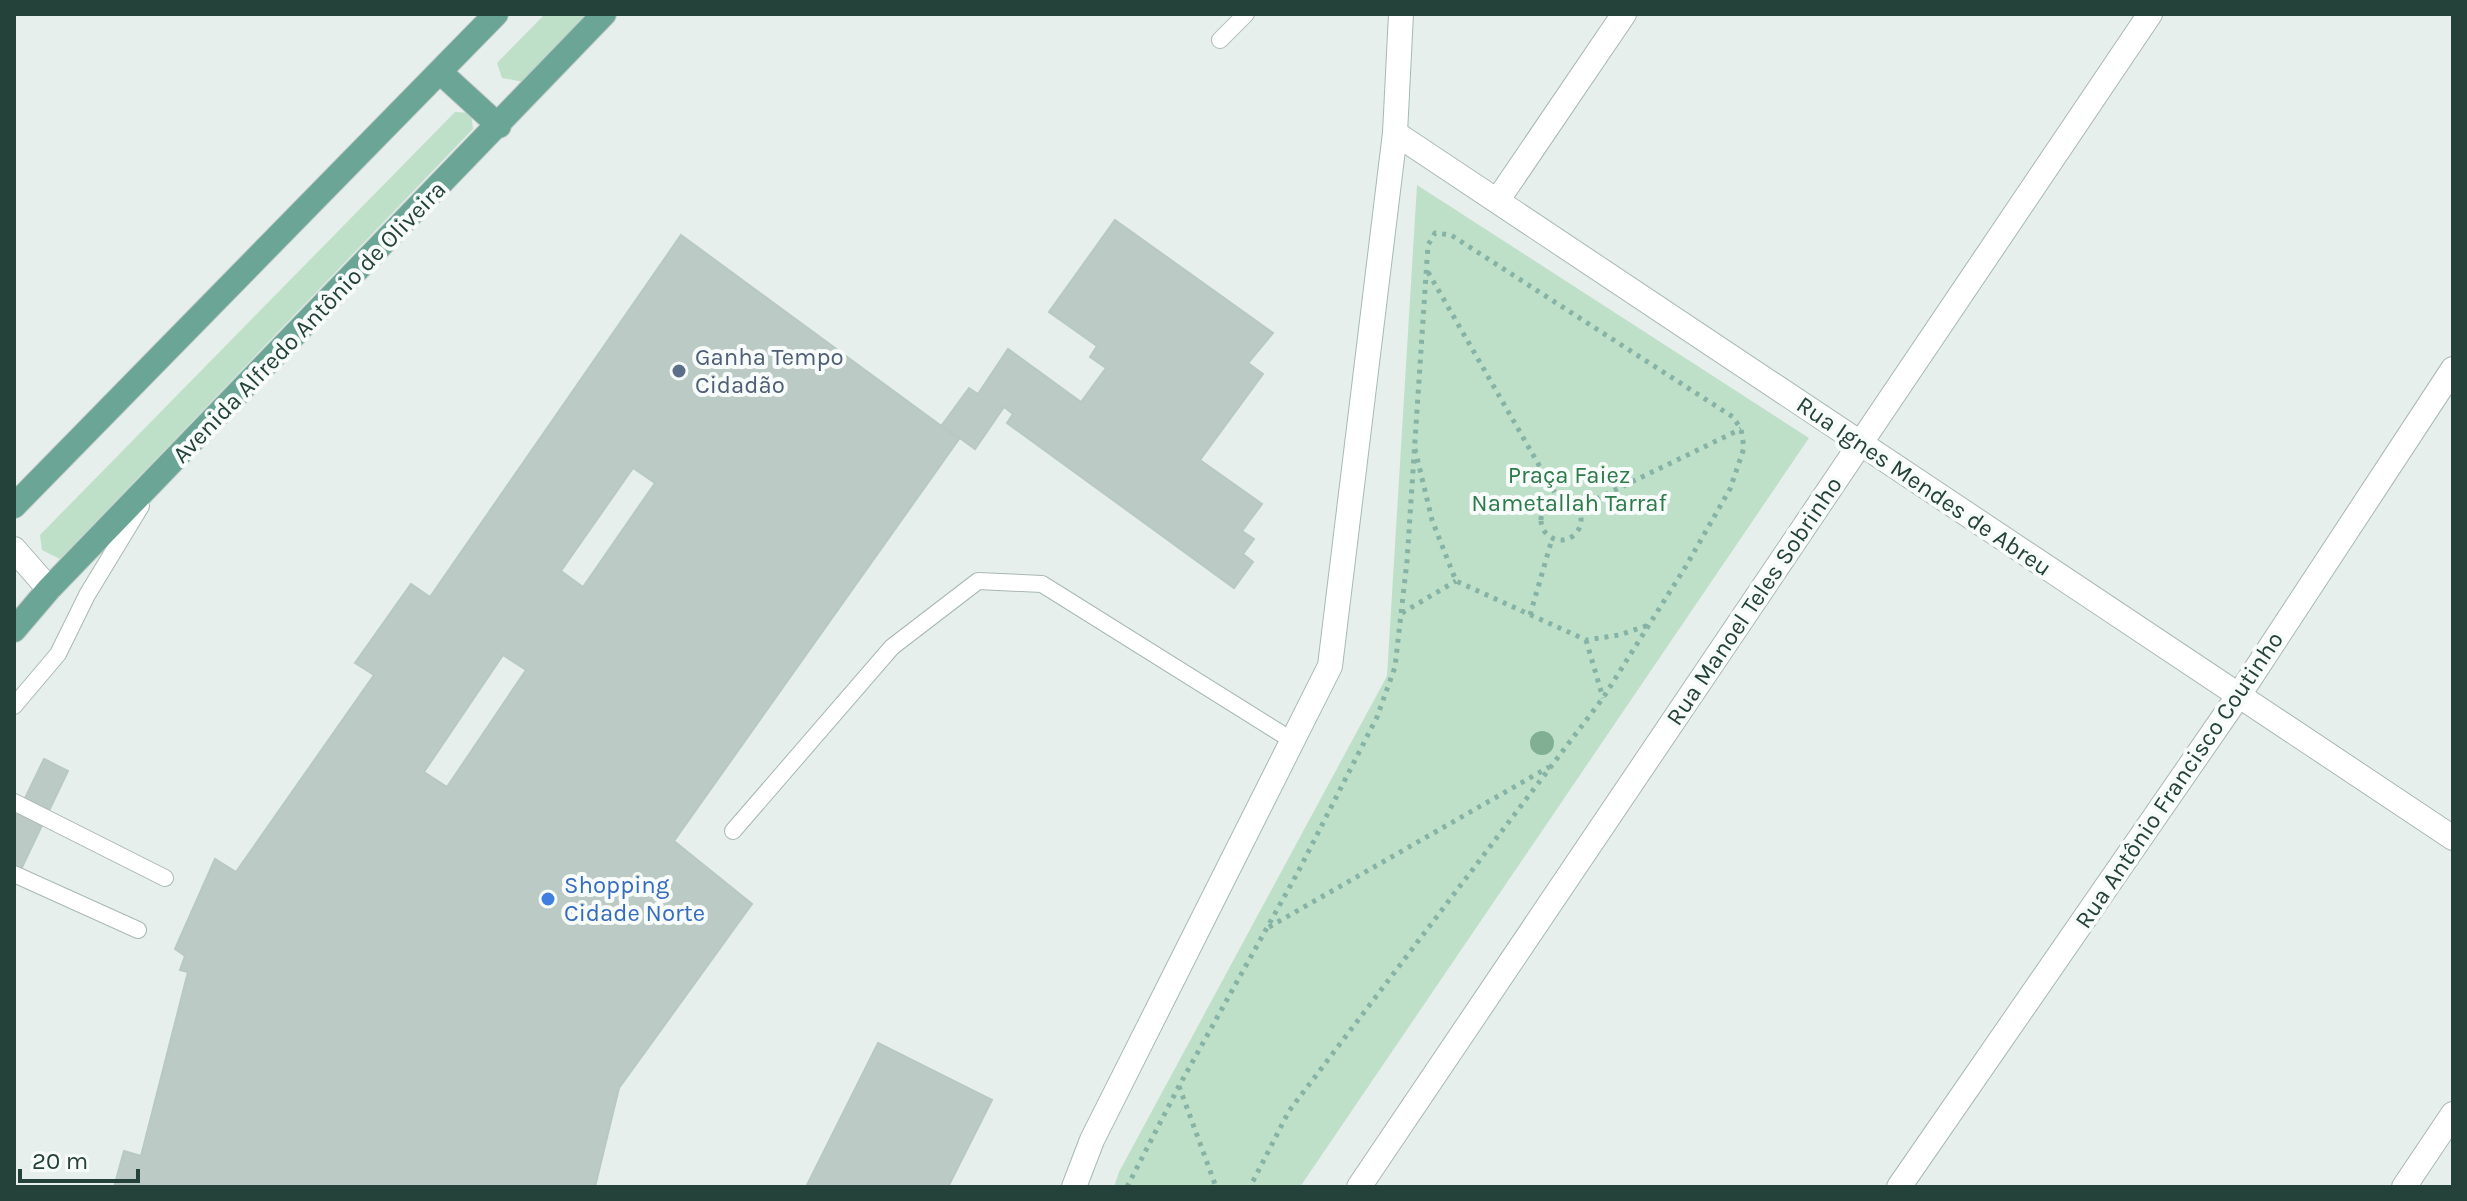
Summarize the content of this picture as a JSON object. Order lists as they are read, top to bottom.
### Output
{
  "streets": {
    "main road": ["Avenida Alfredo Antônio de Oliveira"],
    "street": ["Rua Ignes Mendes de Abreu", "Rua Manoel Teles Sobrinho", "Rua Antônio Francisco Coutinho"]
  },
  "crossings": [
    ["Rua Ignes Mendes de Abreu", "Rua Manoel Teles Sobrinho"],
    ["Rua Ignes Mendes de Abreu", "Rua Antônio Francisco Coutinho"]
  ],
  "parks": ["Praça Faiez Nametallah Tarraf"],
  "places": ["Ganha Tempo Cidadão", "Shopping Cidade Norte"],
  "scale_bar": "20 m"
}
